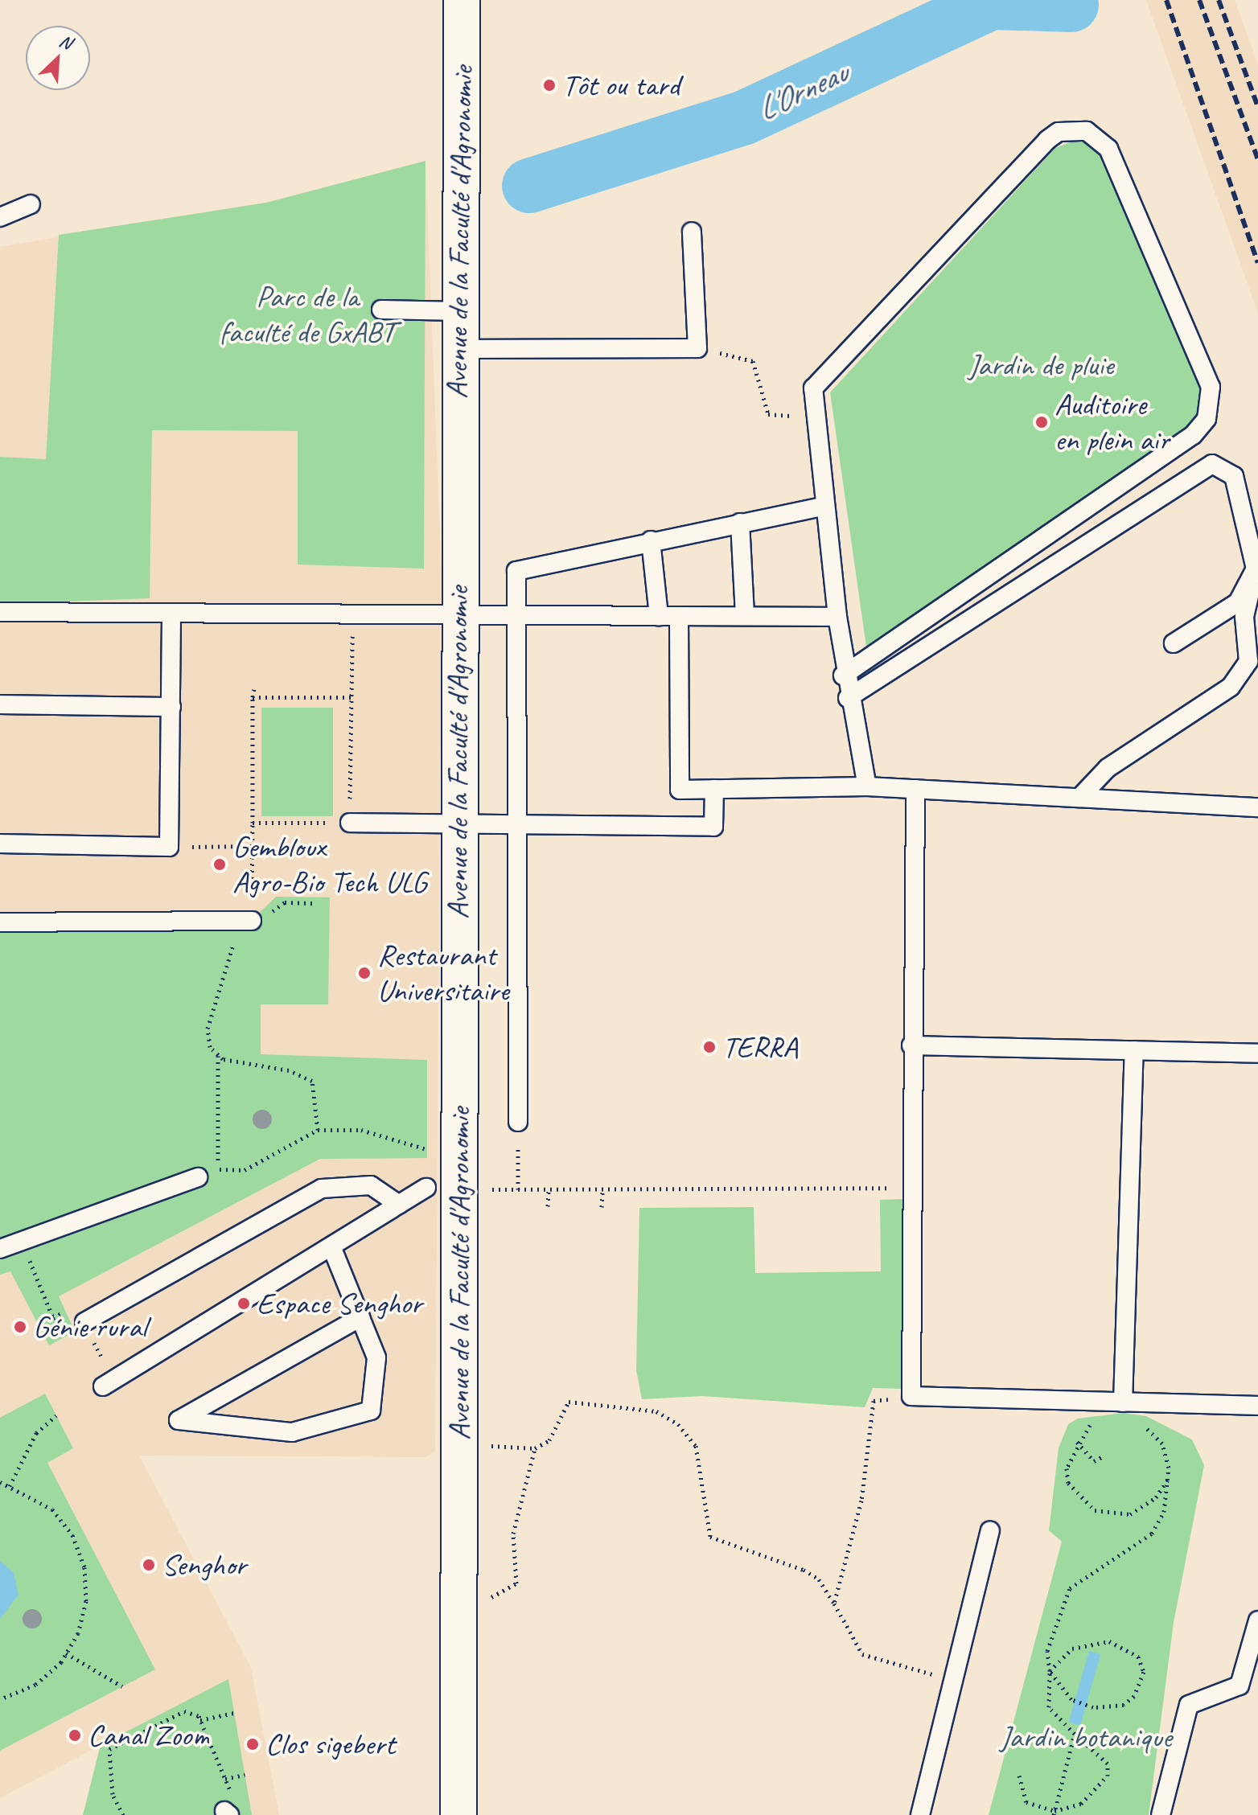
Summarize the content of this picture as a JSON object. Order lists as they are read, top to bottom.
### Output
{
  "streets": {
    "street": ["Avenue de la Faculté d'Agronomie"]
  },
  "water": ["L'Orneau"],
  "parks": ["Parc de la faculté de GxABT", "Jardin de pluie", "Jardin botanique"],
  "places": [
    "Tôt ou tard",
    "Auditoire en plein air",
    "Gembloux Agro-Bio Tech ULG",
    "Restaurant Universitaire",
    "TERRA",
    "Espace Senghor",
    "Génie rural",
    "Senghor",
    "Canal Zoom",
    "Clos sigebert"
  ],
  "north": "top right"
}
